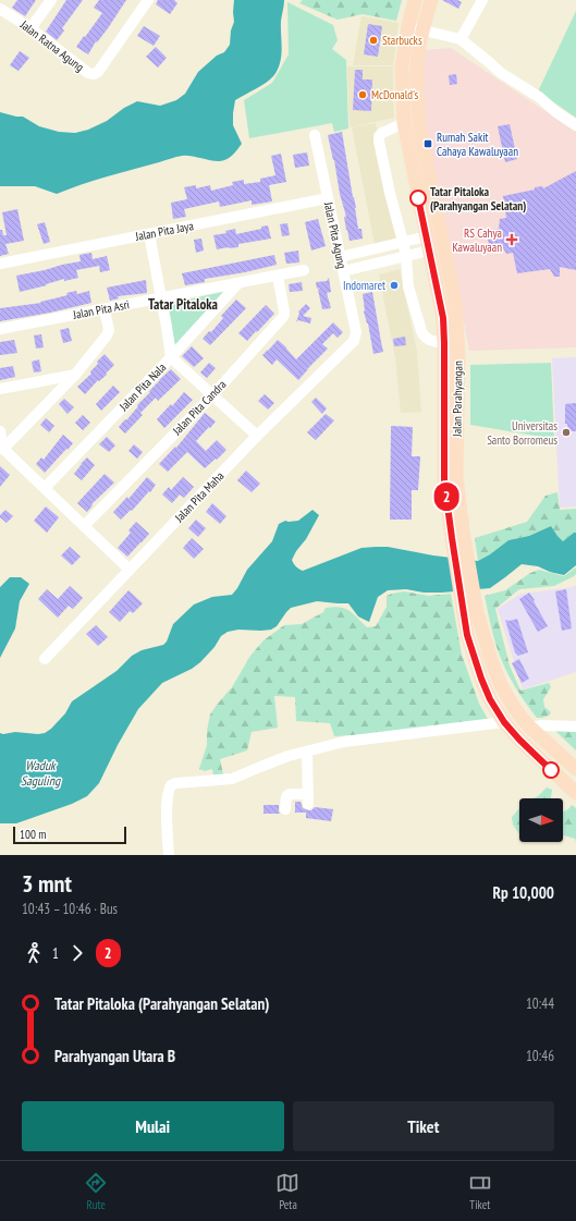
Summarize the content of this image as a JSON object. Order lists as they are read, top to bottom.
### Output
{
  "streets": {
    "main road": ["Jalan Parahyangan"],
    "street": [
      "Jalan Ratna Agung",
      "Jalan Pita Jaya",
      "Jalan Pita Agung",
      "Jalan Pita Asri",
      "Jalan Pita Nala",
      "Jalan Pita Candra",
      "Jalan Pita Maha"
    ]
  },
  "crossings": [
    ["Jalan Pita Jaya", "Jalan Pita Agung"],
    ["Jalan Pita Agung", "Jalan Pita Maha"],
    ["Jalan Pita Asri", "Jalan Pita Nala"],
    ["Jalan Pita Asri", "Jalan Pita Candra"]
  ],
  "districts": ["Tatar Pitaloka"],
  "water": ["Waduk Saguling"],
  "places": {
    "other": [
      "Starbucks",
      "McDonald's",
      "Tatar Pitaloka (Parahyangan Selatan)",
      "Indomaret",
      "Universitas Santo Borromeus"
    ],
    "transit": ["Rumah Sakit Cahaya Kawaluyaan"],
    "health": ["RS Cahya Kawaluyaan"]
  },
  "lines": ["bus line 2"],
  "scale_bar": "100 m",
  "north": "right",
  "page": {
    "on_map": "2",
    "scale": "100 m",
    "heading": ["3 mnt", "10:43 – 10:46 · Bus", "Rp 10,000"],
    "legs": ["1", "2"],
    "list": [
      {
        "name": "Tatar Pitaloka (Parahyangan Selatan)",
        "value": "10:44"
      },
      {
        "name": "Parahyangan Utara B",
        "value": "10:46"
      }
    ],
    "buttons": ["Mulai", "Tiket"],
    "tabs": ["Rute", "Peta", "Tiket"]
  }
}
